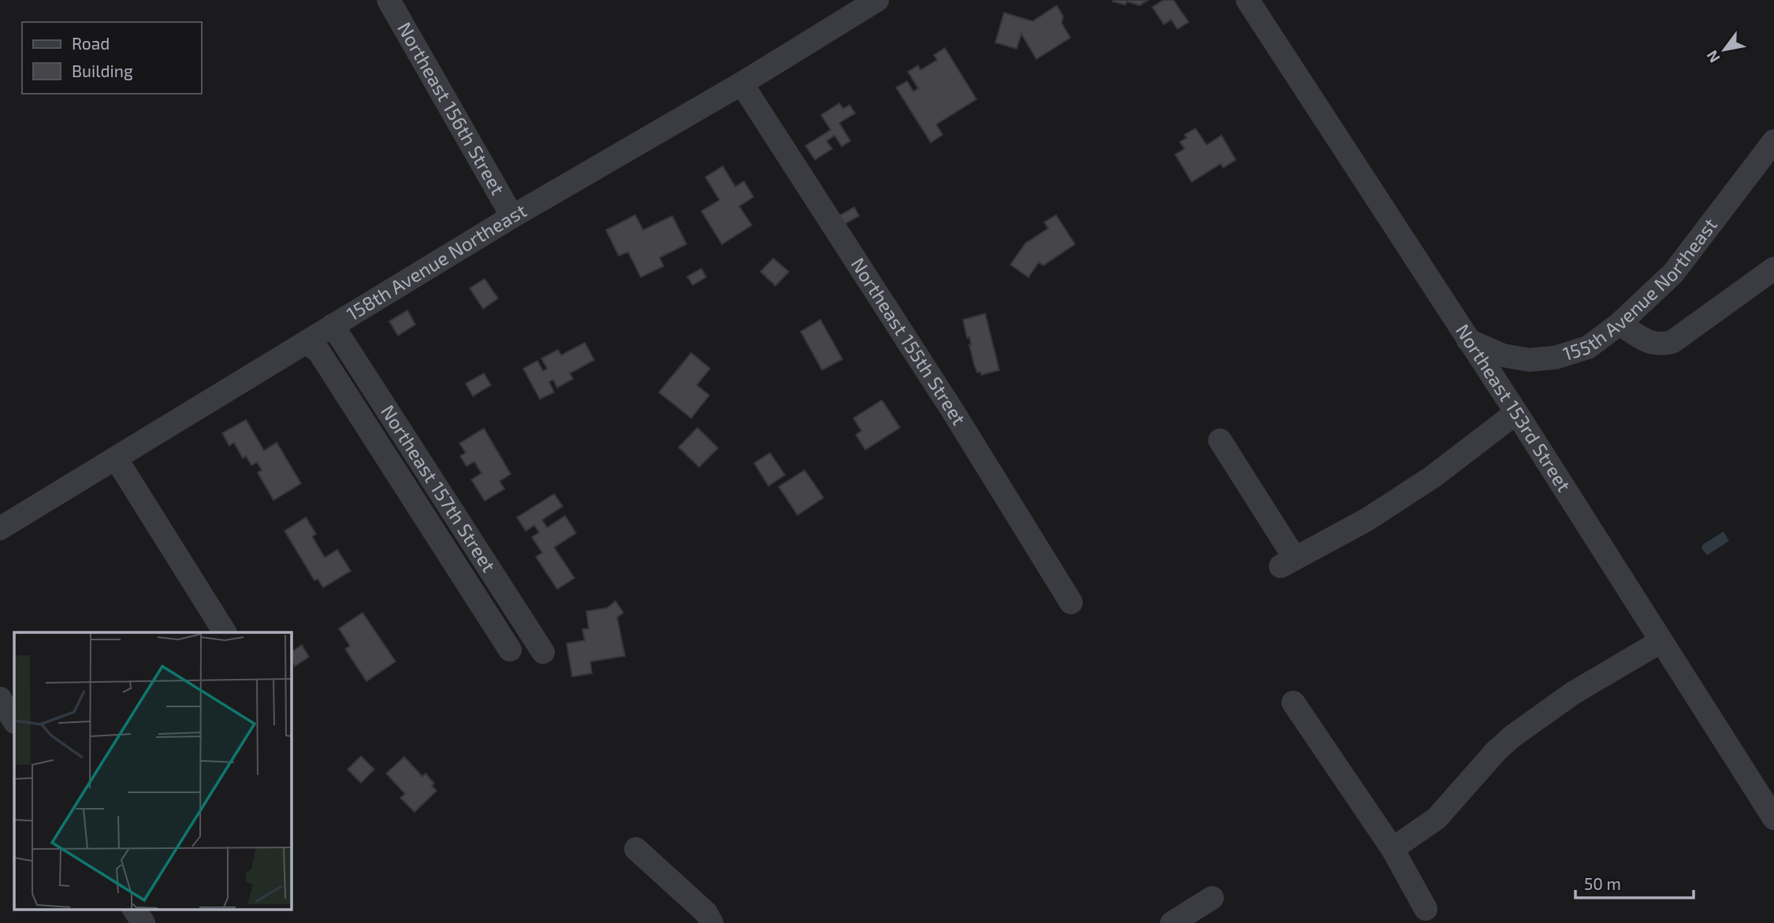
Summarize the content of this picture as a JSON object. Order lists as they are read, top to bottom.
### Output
{
  "streets": {
    "street": [
      "Northeast 156th Street",
      "158th Avenue Northeast",
      "155th Avenue Northeast",
      "Northeast 155th Street",
      "Northeast 153rd Street",
      "Northeast 157th Street"
    ]
  },
  "crossings": [
    ["Northeast 156th Street", "158th Avenue Northeast"],
    ["158th Avenue Northeast", "Northeast 155th Street"],
    ["158th Avenue Northeast", "Northeast 157th Street"],
    ["155th Avenue Northeast", "Northeast 153rd Street"]
  ],
  "legend": ["Road", "Building"],
  "scale_bar": "50 m",
  "north": "bottom left"
}
